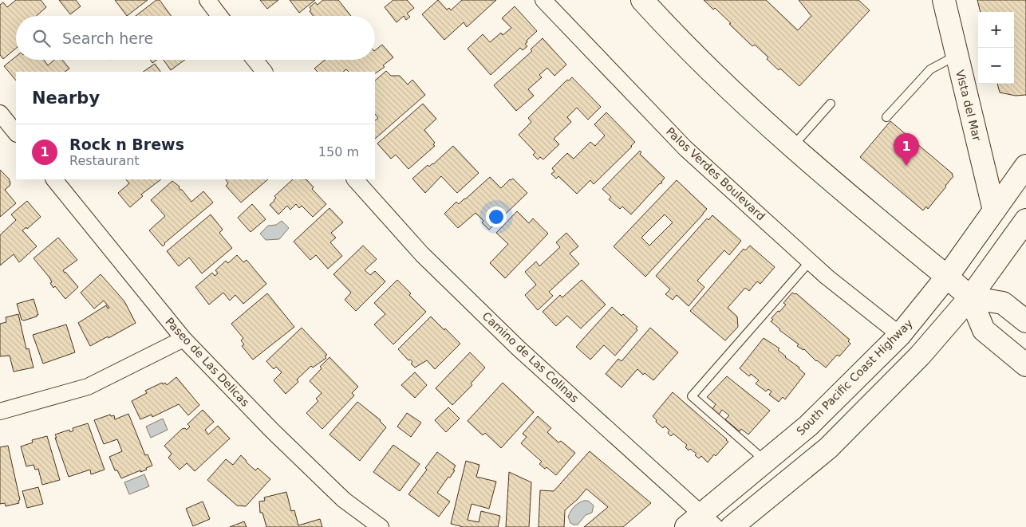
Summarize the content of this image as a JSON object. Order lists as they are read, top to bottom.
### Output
{
  "streets": {
    "main road": ["Vista del Mar", "South Pacific Coast Highway"],
    "street": ["Palos Verdes Boulevard", "Camino de Las Colinas", "Paseo de Las Delicas"]
  },
  "crossings": [
    ["Vista del Mar", "South Pacific Coast Highway"],
    ["Palos Verdes Boulevard", "South Pacific Coast Highway"],
    ["Camino de Las Colinas", "South Pacific Coast Highway"]
  ],
  "page": {
    "map_buttons": ["+", "−"],
    "search": "Search here",
    "heading": "Nearby",
    "list": [
      {
        "mark": "1",
        "name": "Rock n Brews",
        "note": "Restaurant",
        "value": "150 m"
      }
    ],
    "pins": "1"
  }
}
